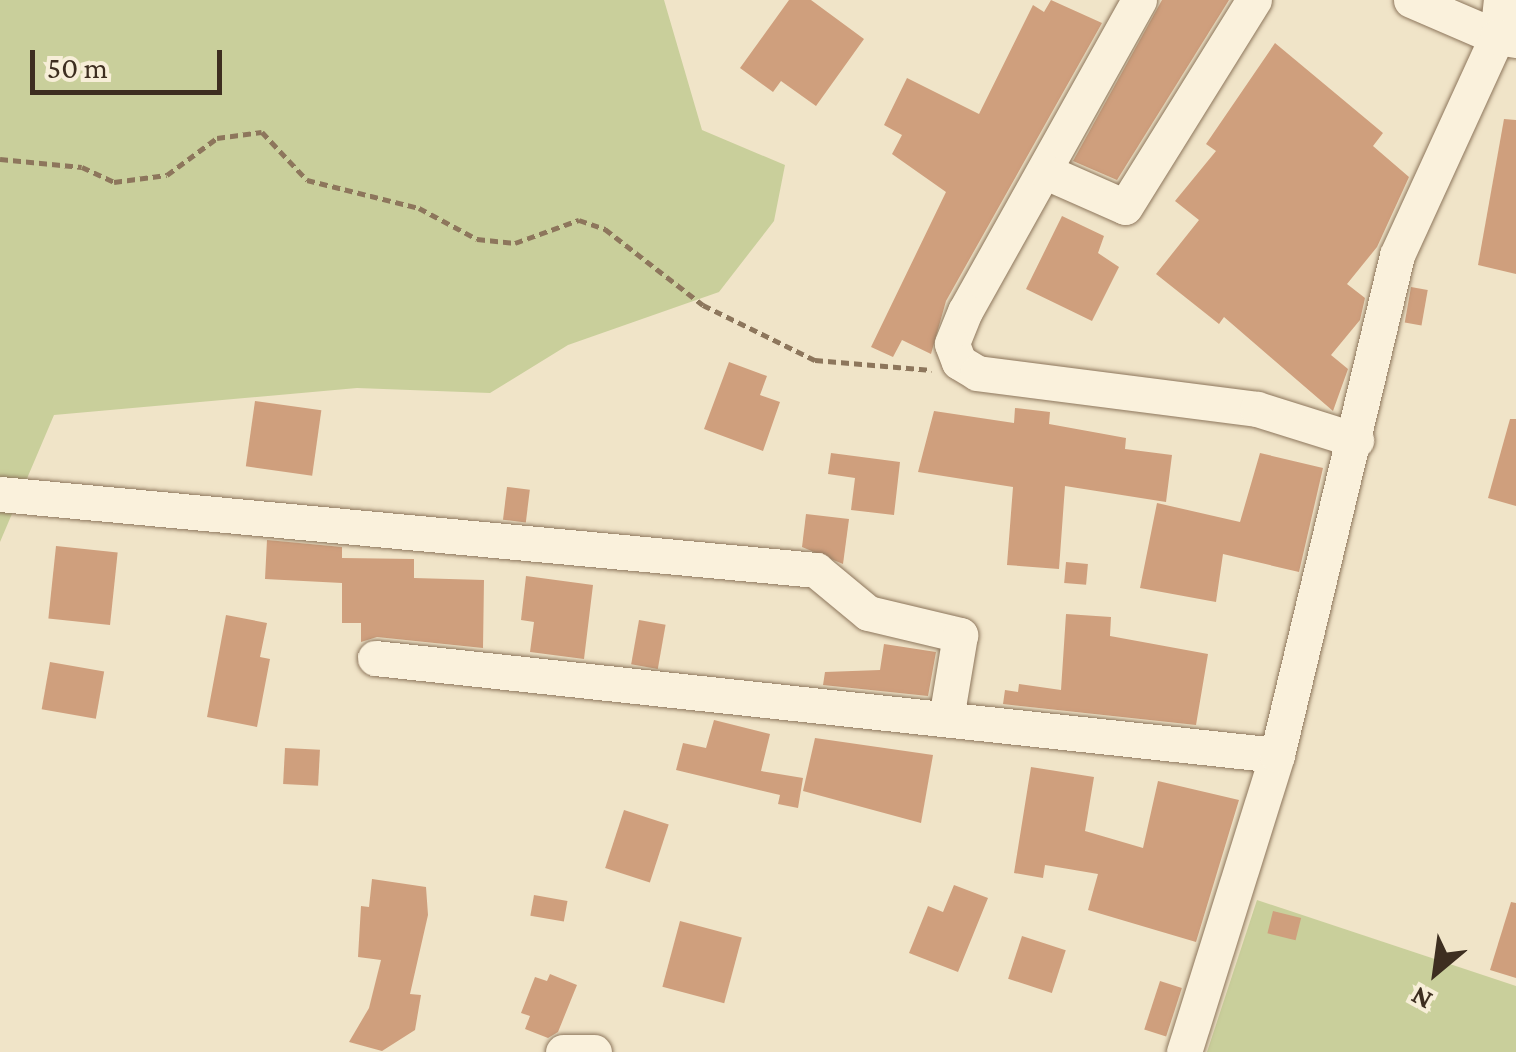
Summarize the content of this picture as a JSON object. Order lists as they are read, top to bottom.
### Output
{
  "scale_bar": "50 m",
  "north": "bottom left"
}
